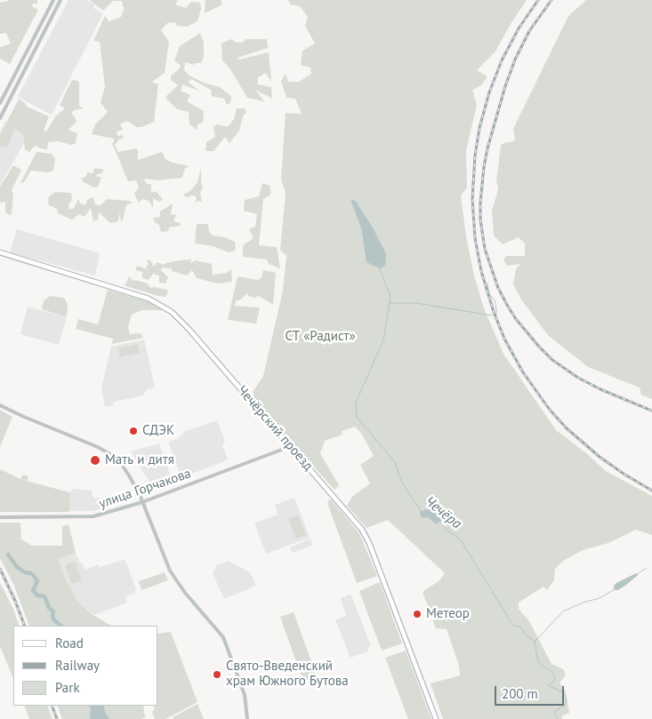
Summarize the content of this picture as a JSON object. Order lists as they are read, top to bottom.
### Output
{
  "streets": {
    "main road": ["Чечёрский проезд"],
    "street": ["улица Горчакова"]
  },
  "crossings": [
    ["Чечёрский проезд", "улица Горчакова"]
  ],
  "water": ["Чечёра"],
  "parks": ["СТ «Радист»"],
  "places": [
    "СДЭК",
    "Мать и дитя",
    "Метеор",
    "Свято-Введенский храм Южного Бутова"
  ],
  "legend": ["Road", "Railway", "Park"],
  "scale_bar": "200 m"
}
